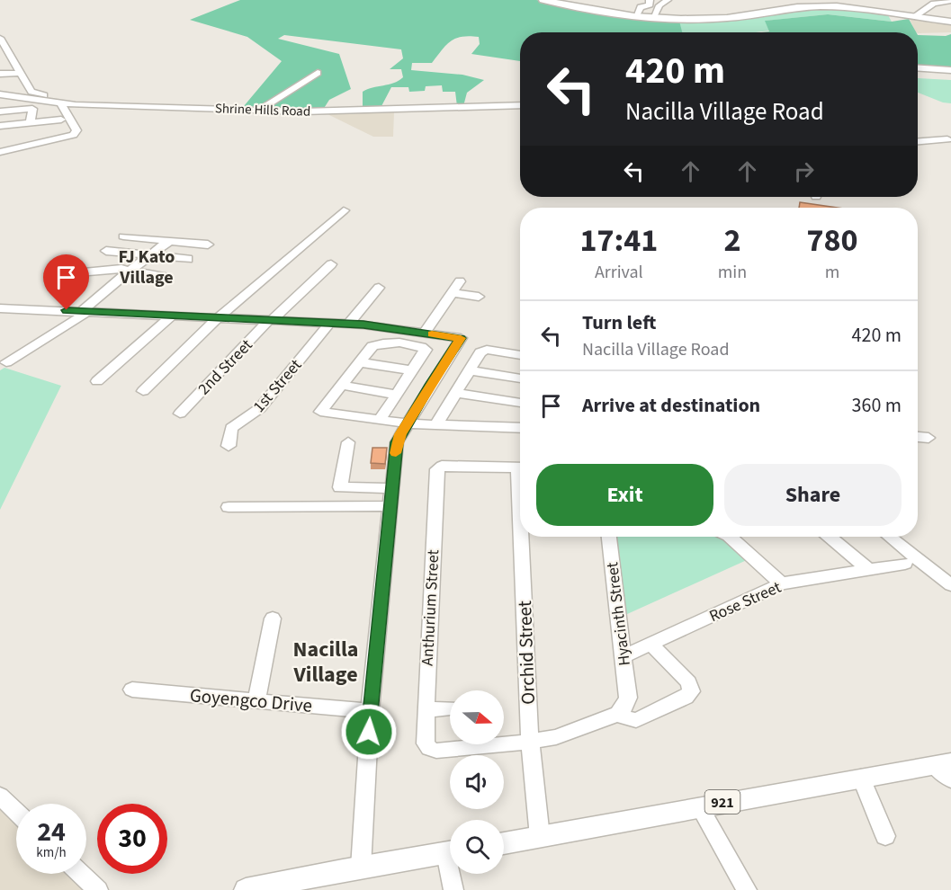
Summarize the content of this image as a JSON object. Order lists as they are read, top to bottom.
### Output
{
  "streets": {
    "main road": ["921"],
    "street": [
      "Shrine Hills Road",
      "2nd Street",
      "1st Street",
      "Rose Street",
      "Anthurium Street",
      "Hyacinth Street",
      "Orchid Street",
      "Goyengco Drive"
    ]
  },
  "crossings": [
    ["Rose Street", "Hyacinth Street"],
    ["Anthurium Street", "Orchid Street"],
    ["Orchid Street", "921"]
  ],
  "districts": ["FJ Kato Village", "Nacilla Village"],
  "north": "right",
  "page": {
    "turn": ["420 m", "Nacilla Village Road"],
    "eta": [
      "17:41",
      "Arrival",
      "2",
      "min",
      "780",
      "m"
    ],
    "list": [
      {
        "name": "Turn left",
        "note": "Nacilla Village Road",
        "value": "420 m"
      },
      {
        "name": "Arrive at destination",
        "value": "360 m"
      }
    ],
    "buttons": ["Exit", "Share"],
    "speed": "24 km/h",
    "limit": "30"
  }
}
